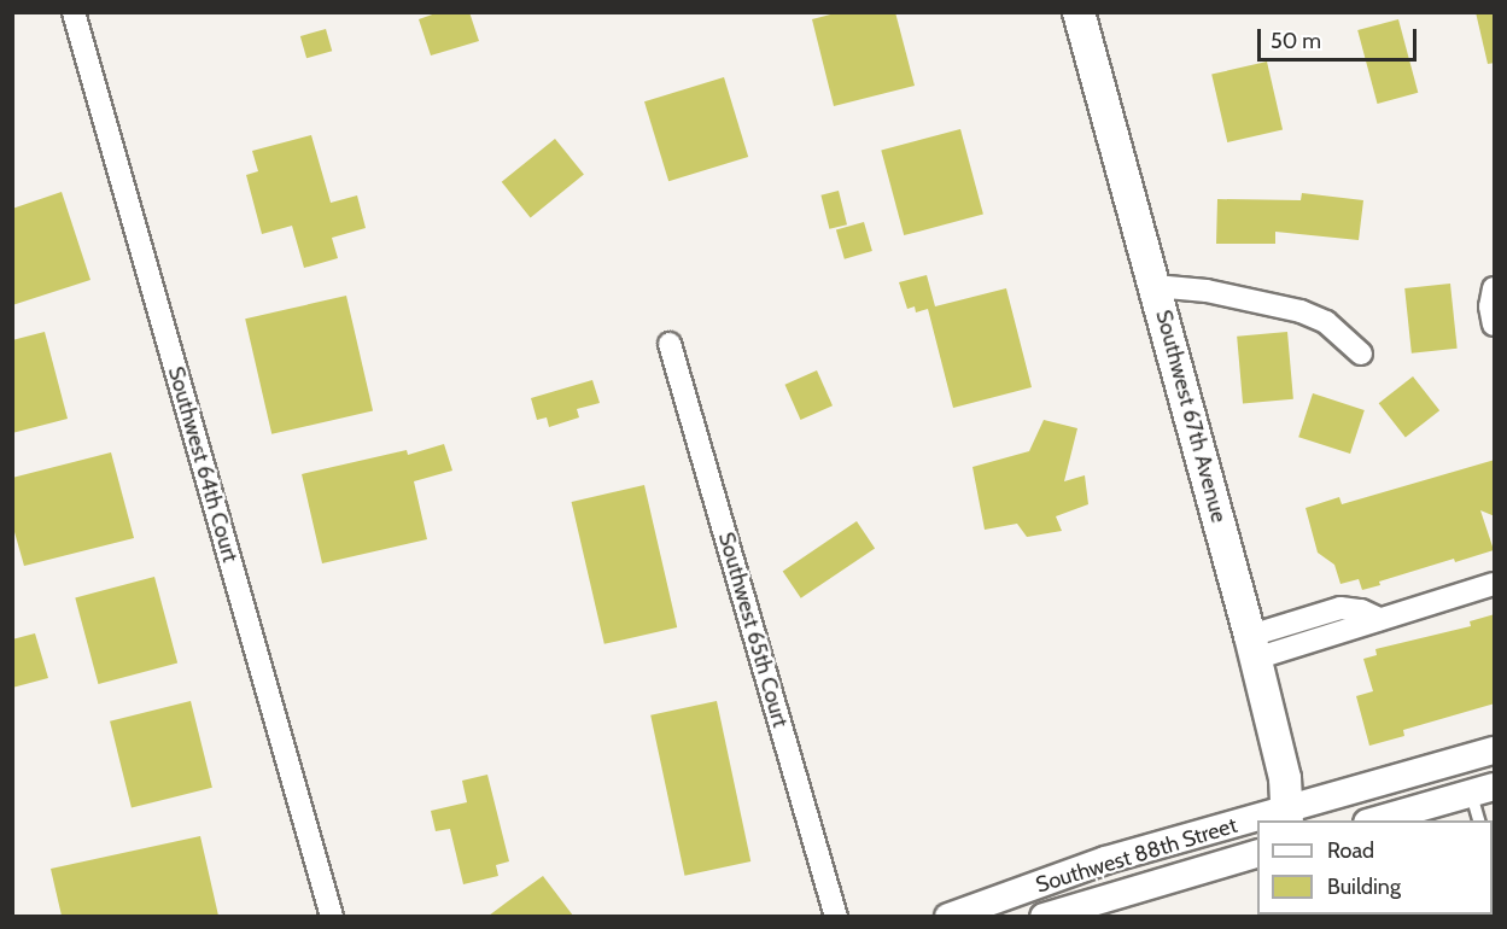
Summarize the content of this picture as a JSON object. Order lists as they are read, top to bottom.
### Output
{
  "streets": {
    "main road": ["Southwest 67th Avenue"],
    "street": ["Southwest 64th Court", "Southwest 65th Court", "Southwest 88th Street"]
  },
  "crossings": [
    ["Southwest 67th Avenue", "Southwest 88th Street"]
  ],
  "legend": ["Road", "Building"],
  "scale_bar": "50 m"
}
